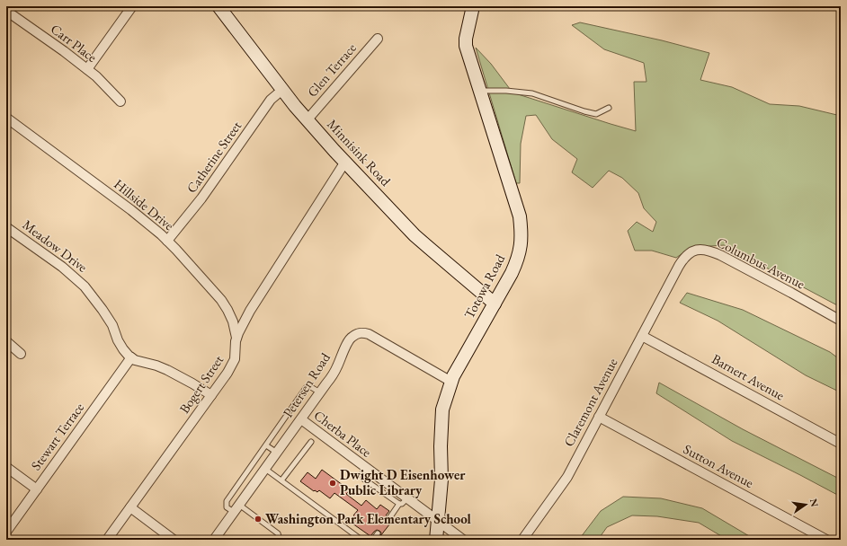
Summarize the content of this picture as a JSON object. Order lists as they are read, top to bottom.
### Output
{
  "streets": {
    "main road": ["Minnisink Road", "Totowa Road"],
    "street": [
      "Carr Place",
      "Glen Terrace",
      "Catherine Street",
      "Hillside Drive",
      "Meadow Drive",
      "Columbus Avenue",
      "Barnert Avenue",
      "Bogert Street",
      "Petersen Road",
      "Claremont Avenue",
      "Cherba Place",
      "Stewart Terrace",
      "Sutton Avenue"
    ]
  },
  "crossings": [
    ["Glen Terrace", "Minnisink Road"],
    ["Minnisink Road", "Catherine Street"],
    ["Minnisink Road", "Totowa Road"],
    ["Minnisink Road", "Bogert Street"],
    ["Catherine Street", "Hillside Drive"],
    ["Hillside Drive", "Bogert Street"],
    ["Meadow Drive", "Stewart Terrace"],
    ["Columbus Avenue", "Claremont Avenue"],
    ["Totowa Road", "Petersen Road"],
    ["Totowa Road", "Cherba Place"],
    ["Barnert Avenue", "Claremont Avenue"],
    ["Petersen Road", "Cherba Place"],
    ["Claremont Avenue", "Sutton Avenue"]
  ],
  "places": ["Dwight D Eisenhower Public Library", "Washington Park Elementary School"],
  "north": "right"
}
